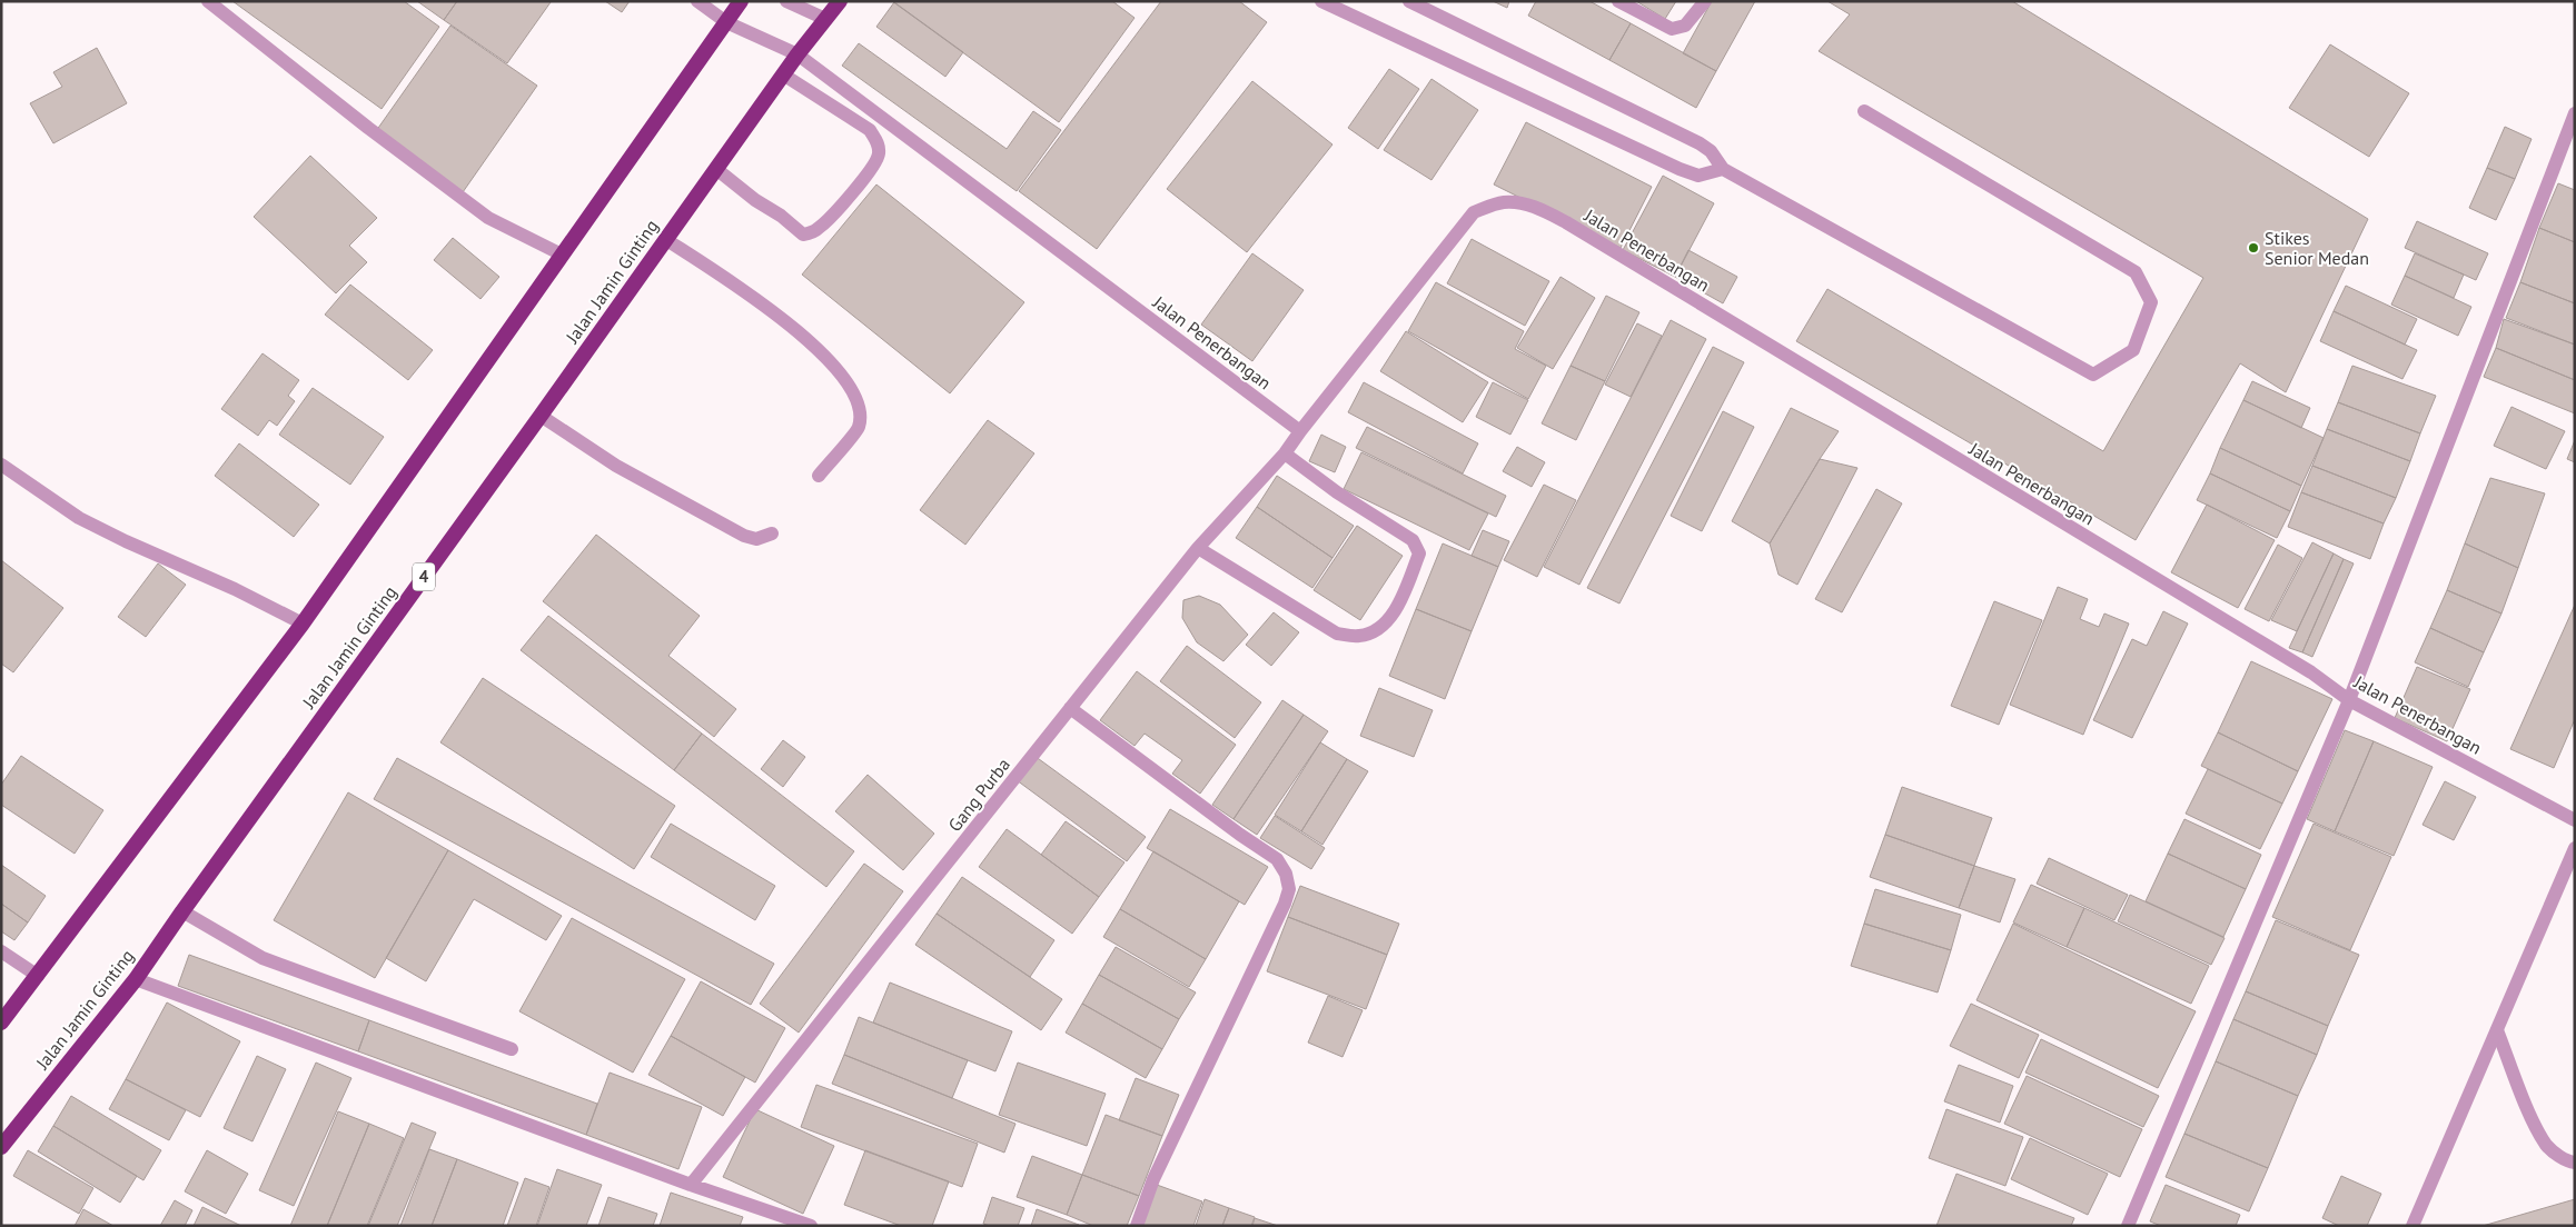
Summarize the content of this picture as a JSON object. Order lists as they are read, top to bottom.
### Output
{
  "streets": {
    "highway": ["Jalan Jamin Ginting", "4"],
    "street": ["Jalan Penerbangan", "Gang Purba"]
  },
  "crossings": [
    ["Jalan Penerbangan", "Jalan Jamin Ginting"],
    ["Jalan Penerbangan", "Gang Purba"]
  ],
  "places": ["Stikes Senior Medan"]
}
